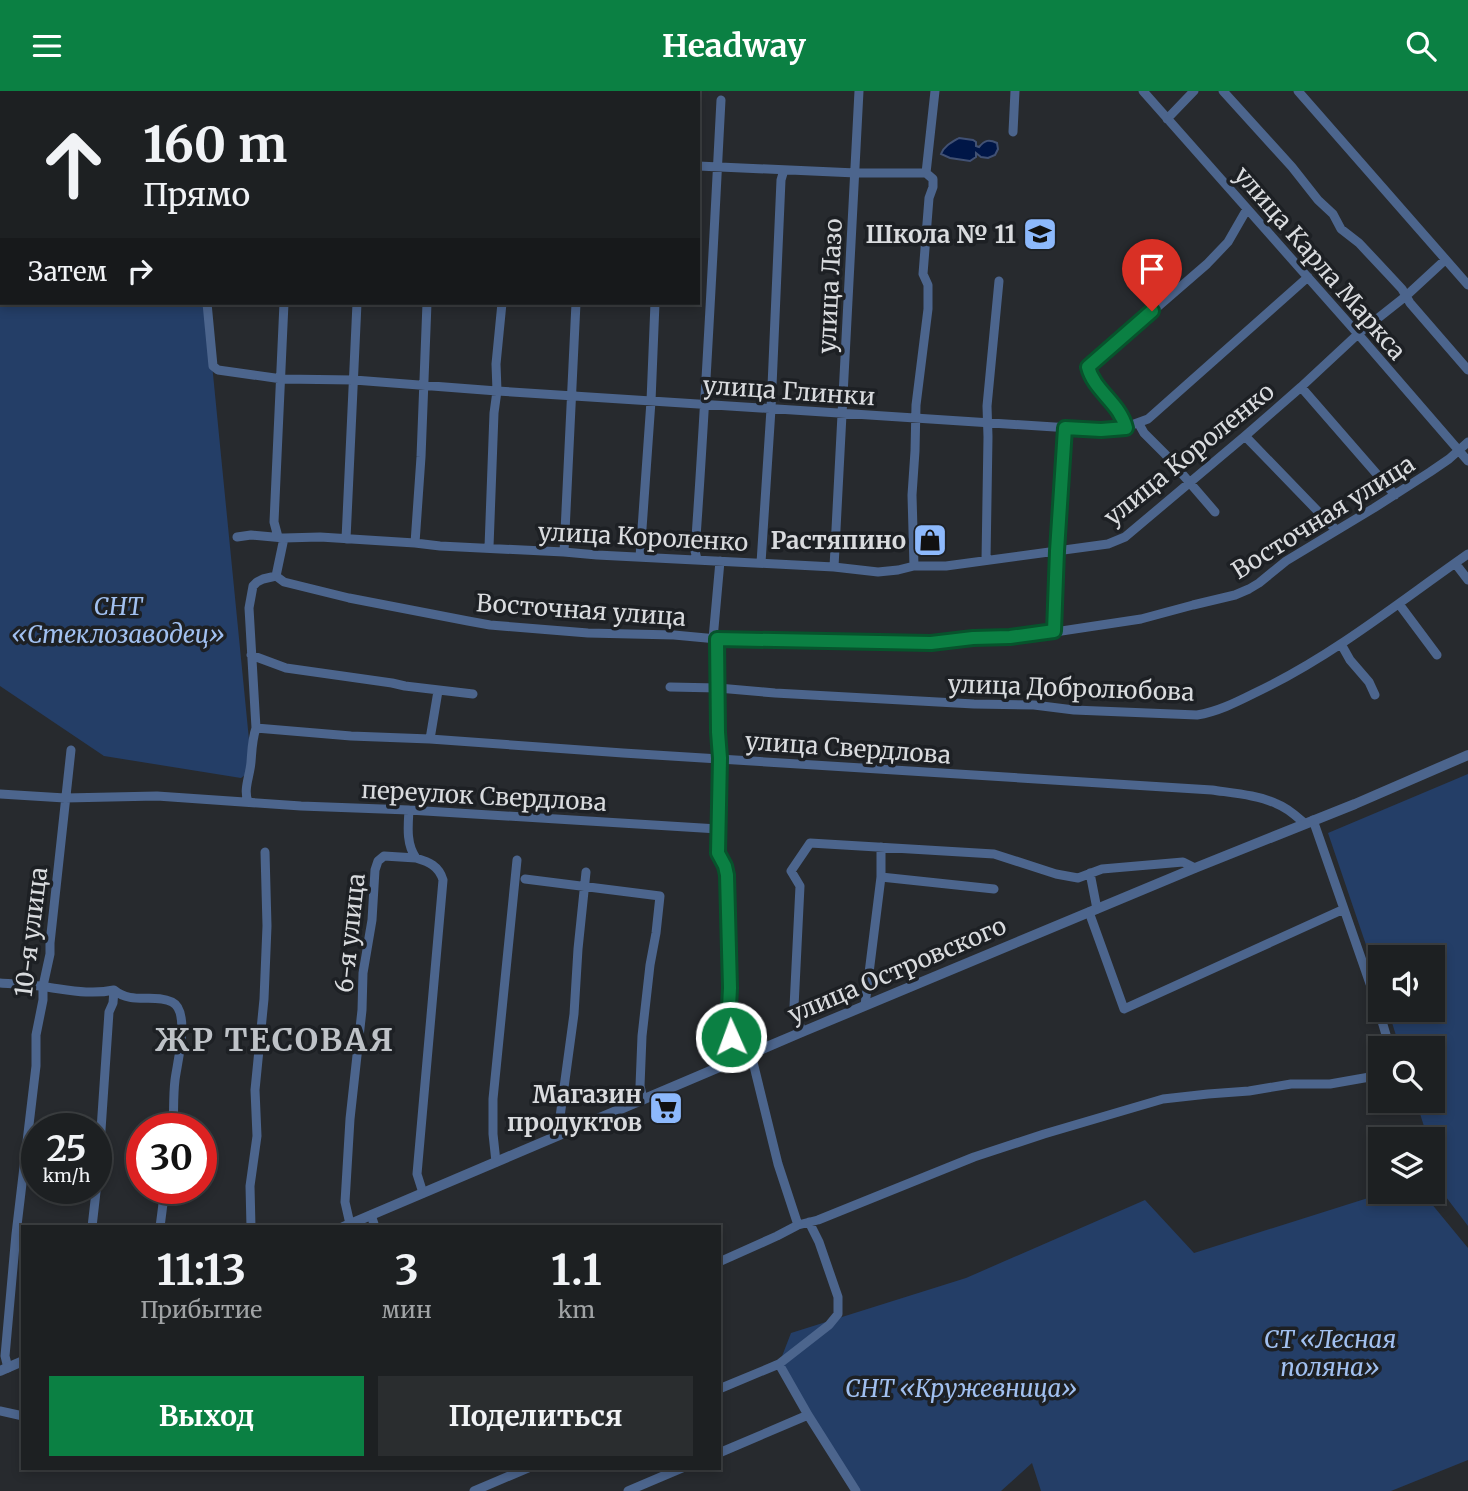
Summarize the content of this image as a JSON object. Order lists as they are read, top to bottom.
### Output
{
  "streets": {
    "street": [
      "улица Карла Маркса",
      "улица Лазо",
      "улица Глинки",
      "улица Короленко",
      "Восточная улица",
      "улица Добролюбова",
      "улица Свердлова",
      "переулок Свердлова",
      "10-я улица",
      "6-я улица",
      "улица Островского"
    ]
  },
  "crossings": [
    ["улица Карла Маркса", "улица Глинки"],
    ["улица Карла Маркса", "улица Короленко"],
    ["улица Карла Маркса", "Восточная улица"],
    ["улица Лазо", "улица Глинки"],
    ["улица Лазо", "улица Короленко"],
    ["улица Свердлова", "улица Островского"],
    ["переулок Свердлова", "10-я улица"],
    ["6-я улица", "улица Островского"]
  ],
  "districts": ["ЖР ТЕСОВАЯ"],
  "parks": ["СНТ «Стеклозаводец»", "СТ «Лесная поляна»", "СНТ «Кружевница»"],
  "places": {
    "school or university": ["Школа № 11"],
    "shop": ["Растяпино"],
    "supermarket": ["Магазин продуктов"]
  },
  "page": {
    "header": "Headway",
    "turn": ["160 m", "Прямо"],
    "then": "Затем",
    "speed": "25 km/h",
    "limit": "30",
    "eta": [
      "11:13",
      "Прибытие",
      "3",
      "мин",
      "1.1",
      "km"
    ],
    "buttons": ["Выход", "Поделиться"]
  }
}
